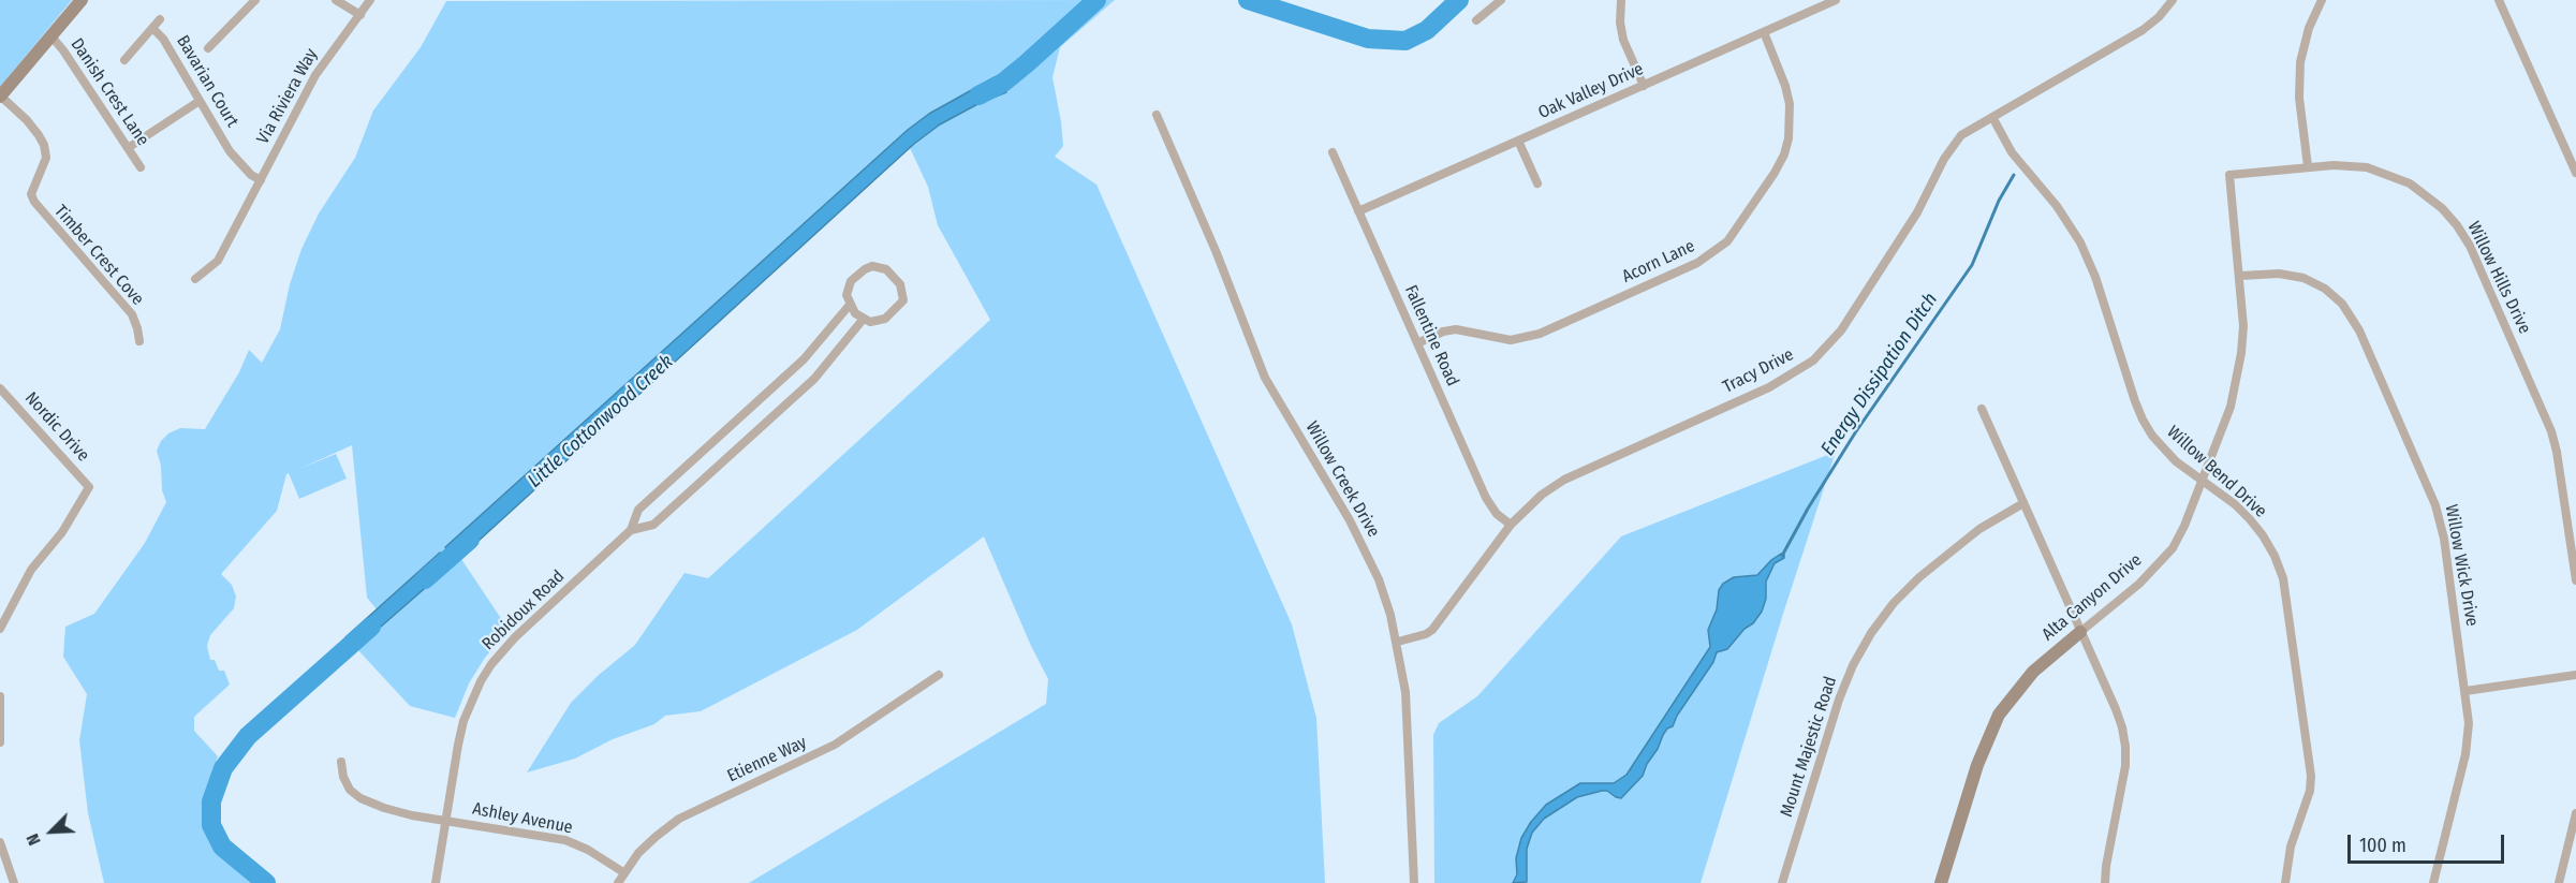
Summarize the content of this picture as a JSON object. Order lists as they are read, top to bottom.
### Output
{
  "streets": {
    "street": [
      "Bavarian Court",
      "Oak Valley Drive",
      "Danish Crest Lane",
      "Via Riviera Way",
      "Timber Crest Cove",
      "Acorn Lane",
      "Willow Hills Drive",
      "Fallentine Road",
      "Tracy Drive",
      "Nordic Drive",
      "Willow Bend Drive",
      "Willow Creek Drive",
      "Willow Wick Drive",
      "Alta Canyon Drive",
      "Robidoux Road",
      "Mount Majestic Road",
      "Etienne Way",
      "Ashley Avenue"
    ]
  },
  "crossings": [
    ["Bavarian Court", "Via Riviera Way"],
    ["Oak Valley Drive", "Acorn Lane"],
    ["Oak Valley Drive", "Fallentine Road"],
    ["Acorn Lane", "Fallentine Road"],
    ["Willow Hills Drive", "Alta Canyon Drive"],
    ["Fallentine Road", "Tracy Drive"],
    ["Tracy Drive", "Willow Bend Drive"],
    ["Tracy Drive", "Willow Creek Drive"],
    ["Willow Bend Drive", "Alta Canyon Drive"],
    ["Willow Wick Drive", "Alta Canyon Drive"],
    ["Robidoux Road", "Ashley Avenue"],
    ["Etienne Way", "Ashley Avenue"]
  ],
  "water": ["Energy Dissipation Ditch", "Little Cottonwood Creek"],
  "scale_bar": "100 m",
  "north": "bottom left"
}
